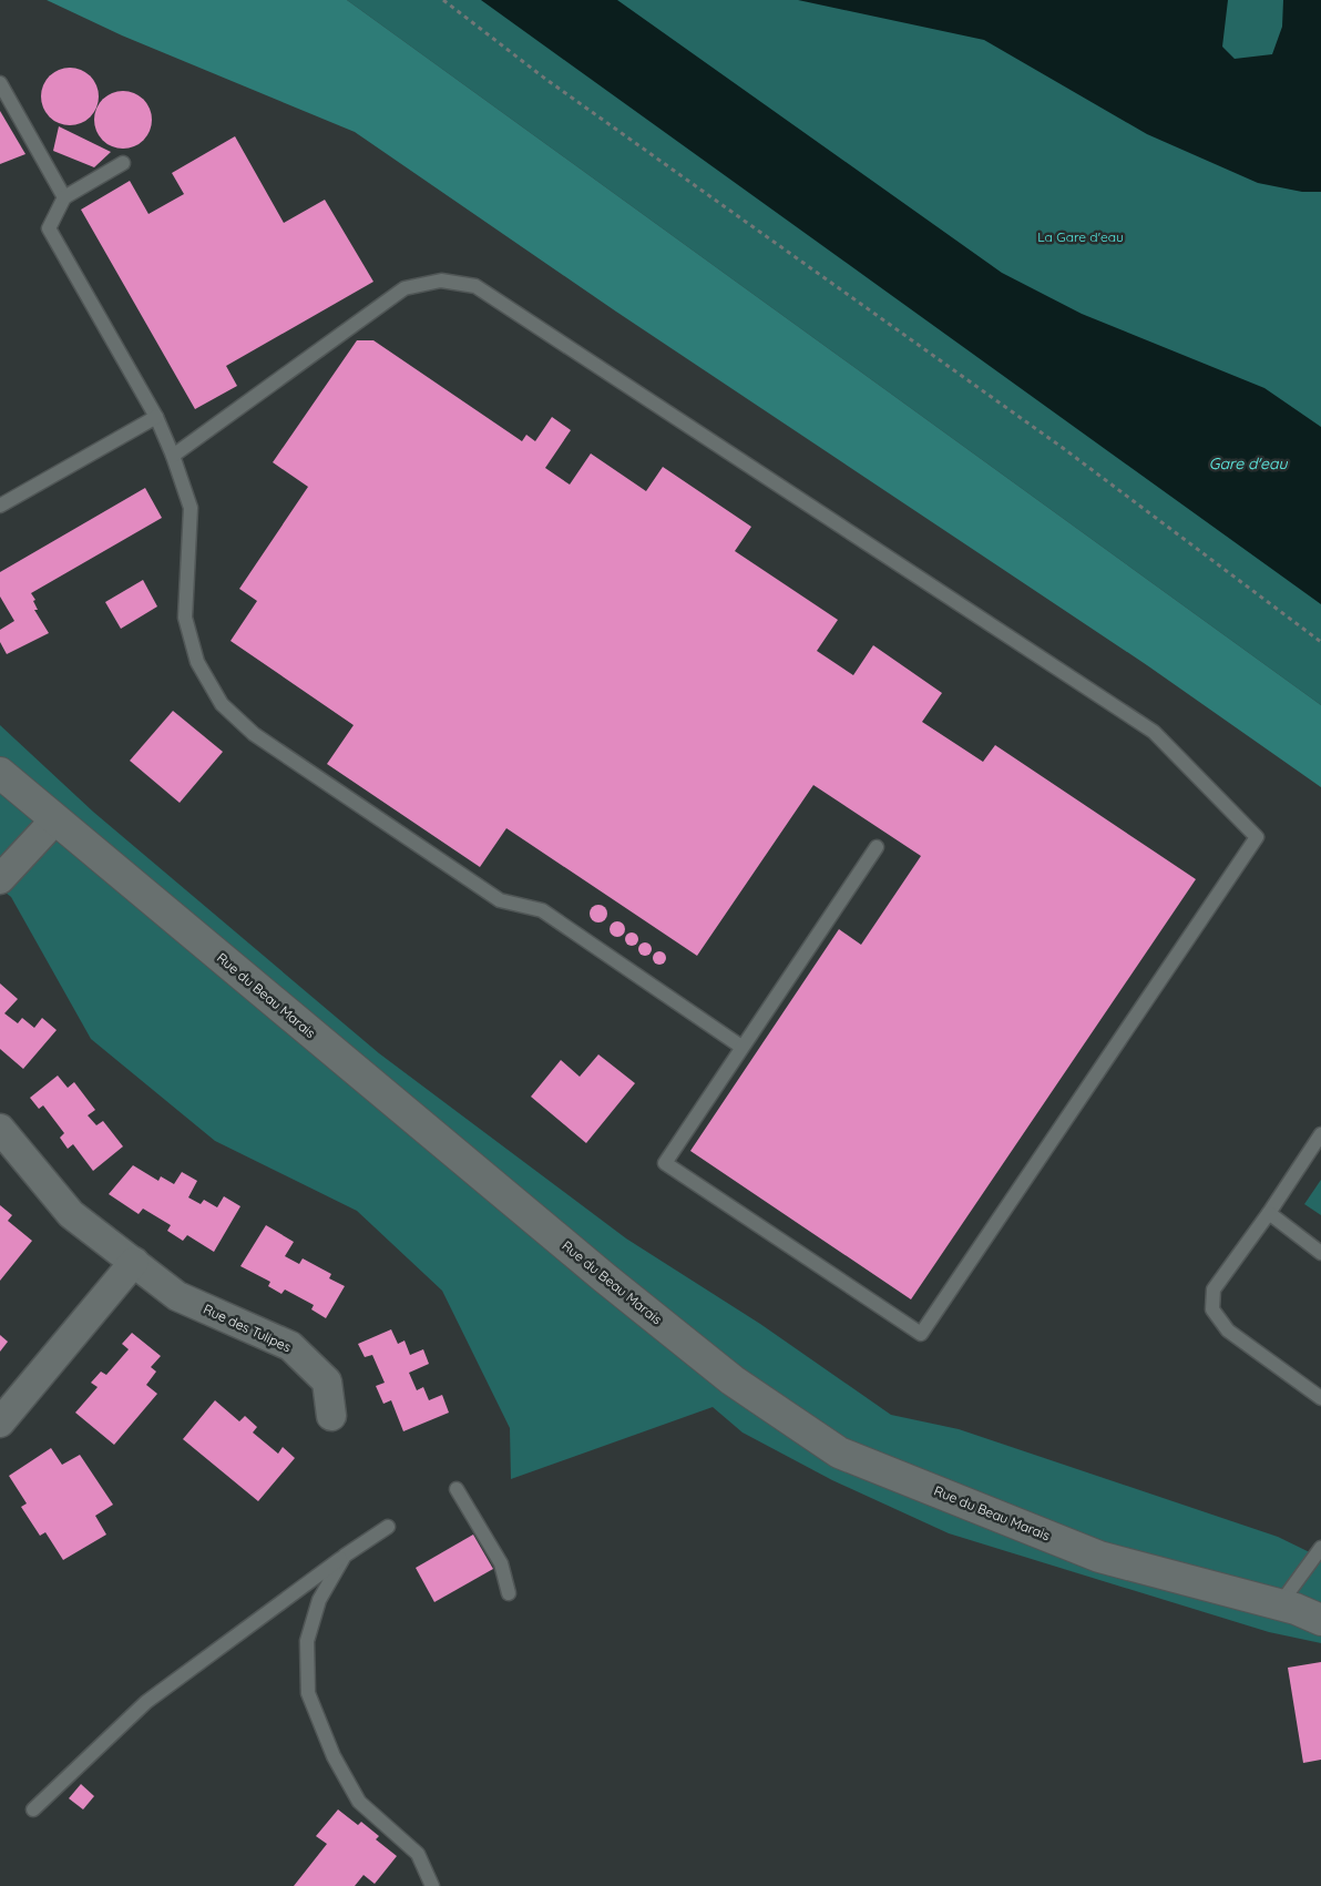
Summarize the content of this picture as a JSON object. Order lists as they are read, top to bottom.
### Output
{
  "streets": {
    "street": ["Rue du Beau Marais", "Rue des Tulipes"]
  },
  "water": ["Gare d'eau"],
  "parks": ["La Gare d'eau"]
}
